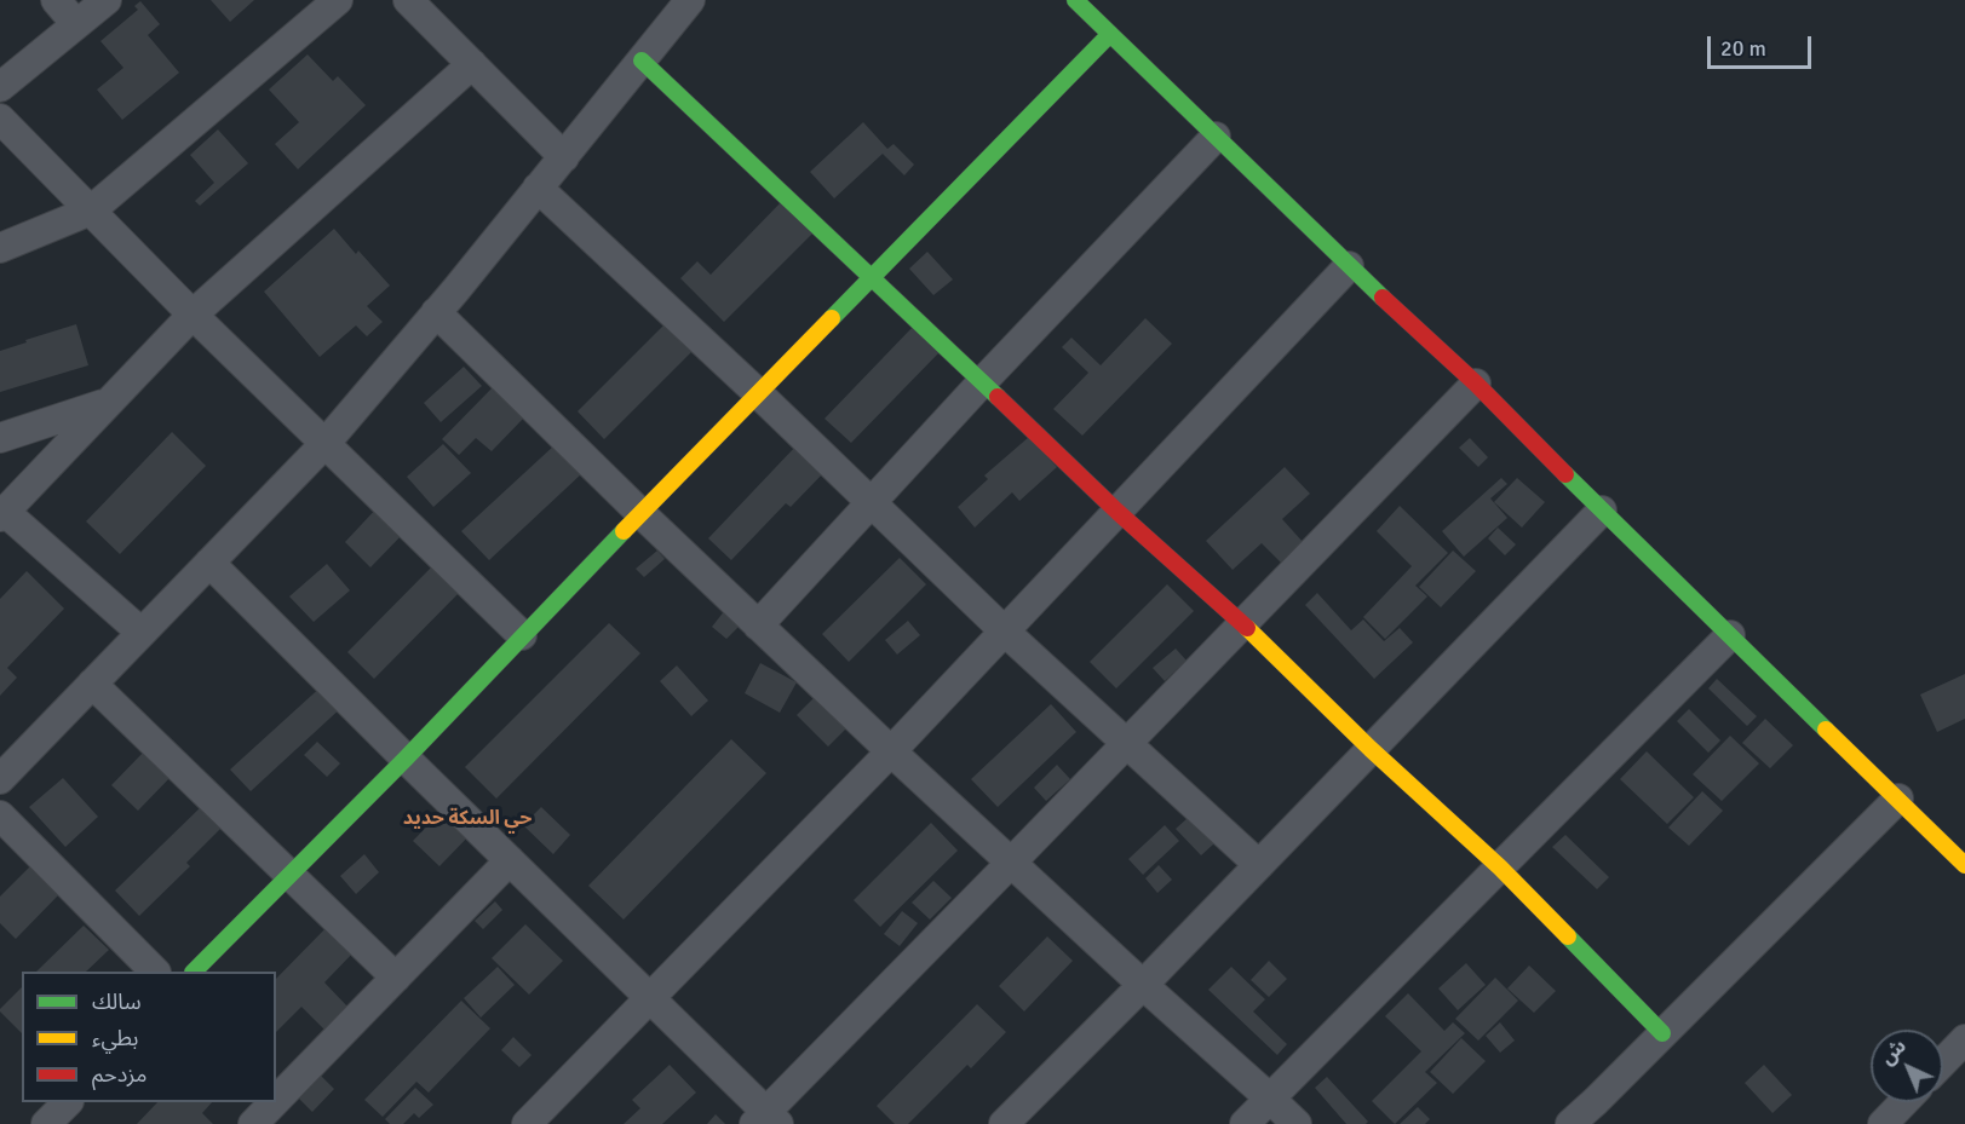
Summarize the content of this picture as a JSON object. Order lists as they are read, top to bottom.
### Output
{
  "districts": ["حي السكة حديد"],
  "legend": ["سالك", "بطيء", "مزدحم"],
  "scale_bar": "20 m",
  "north": "top left"
}
